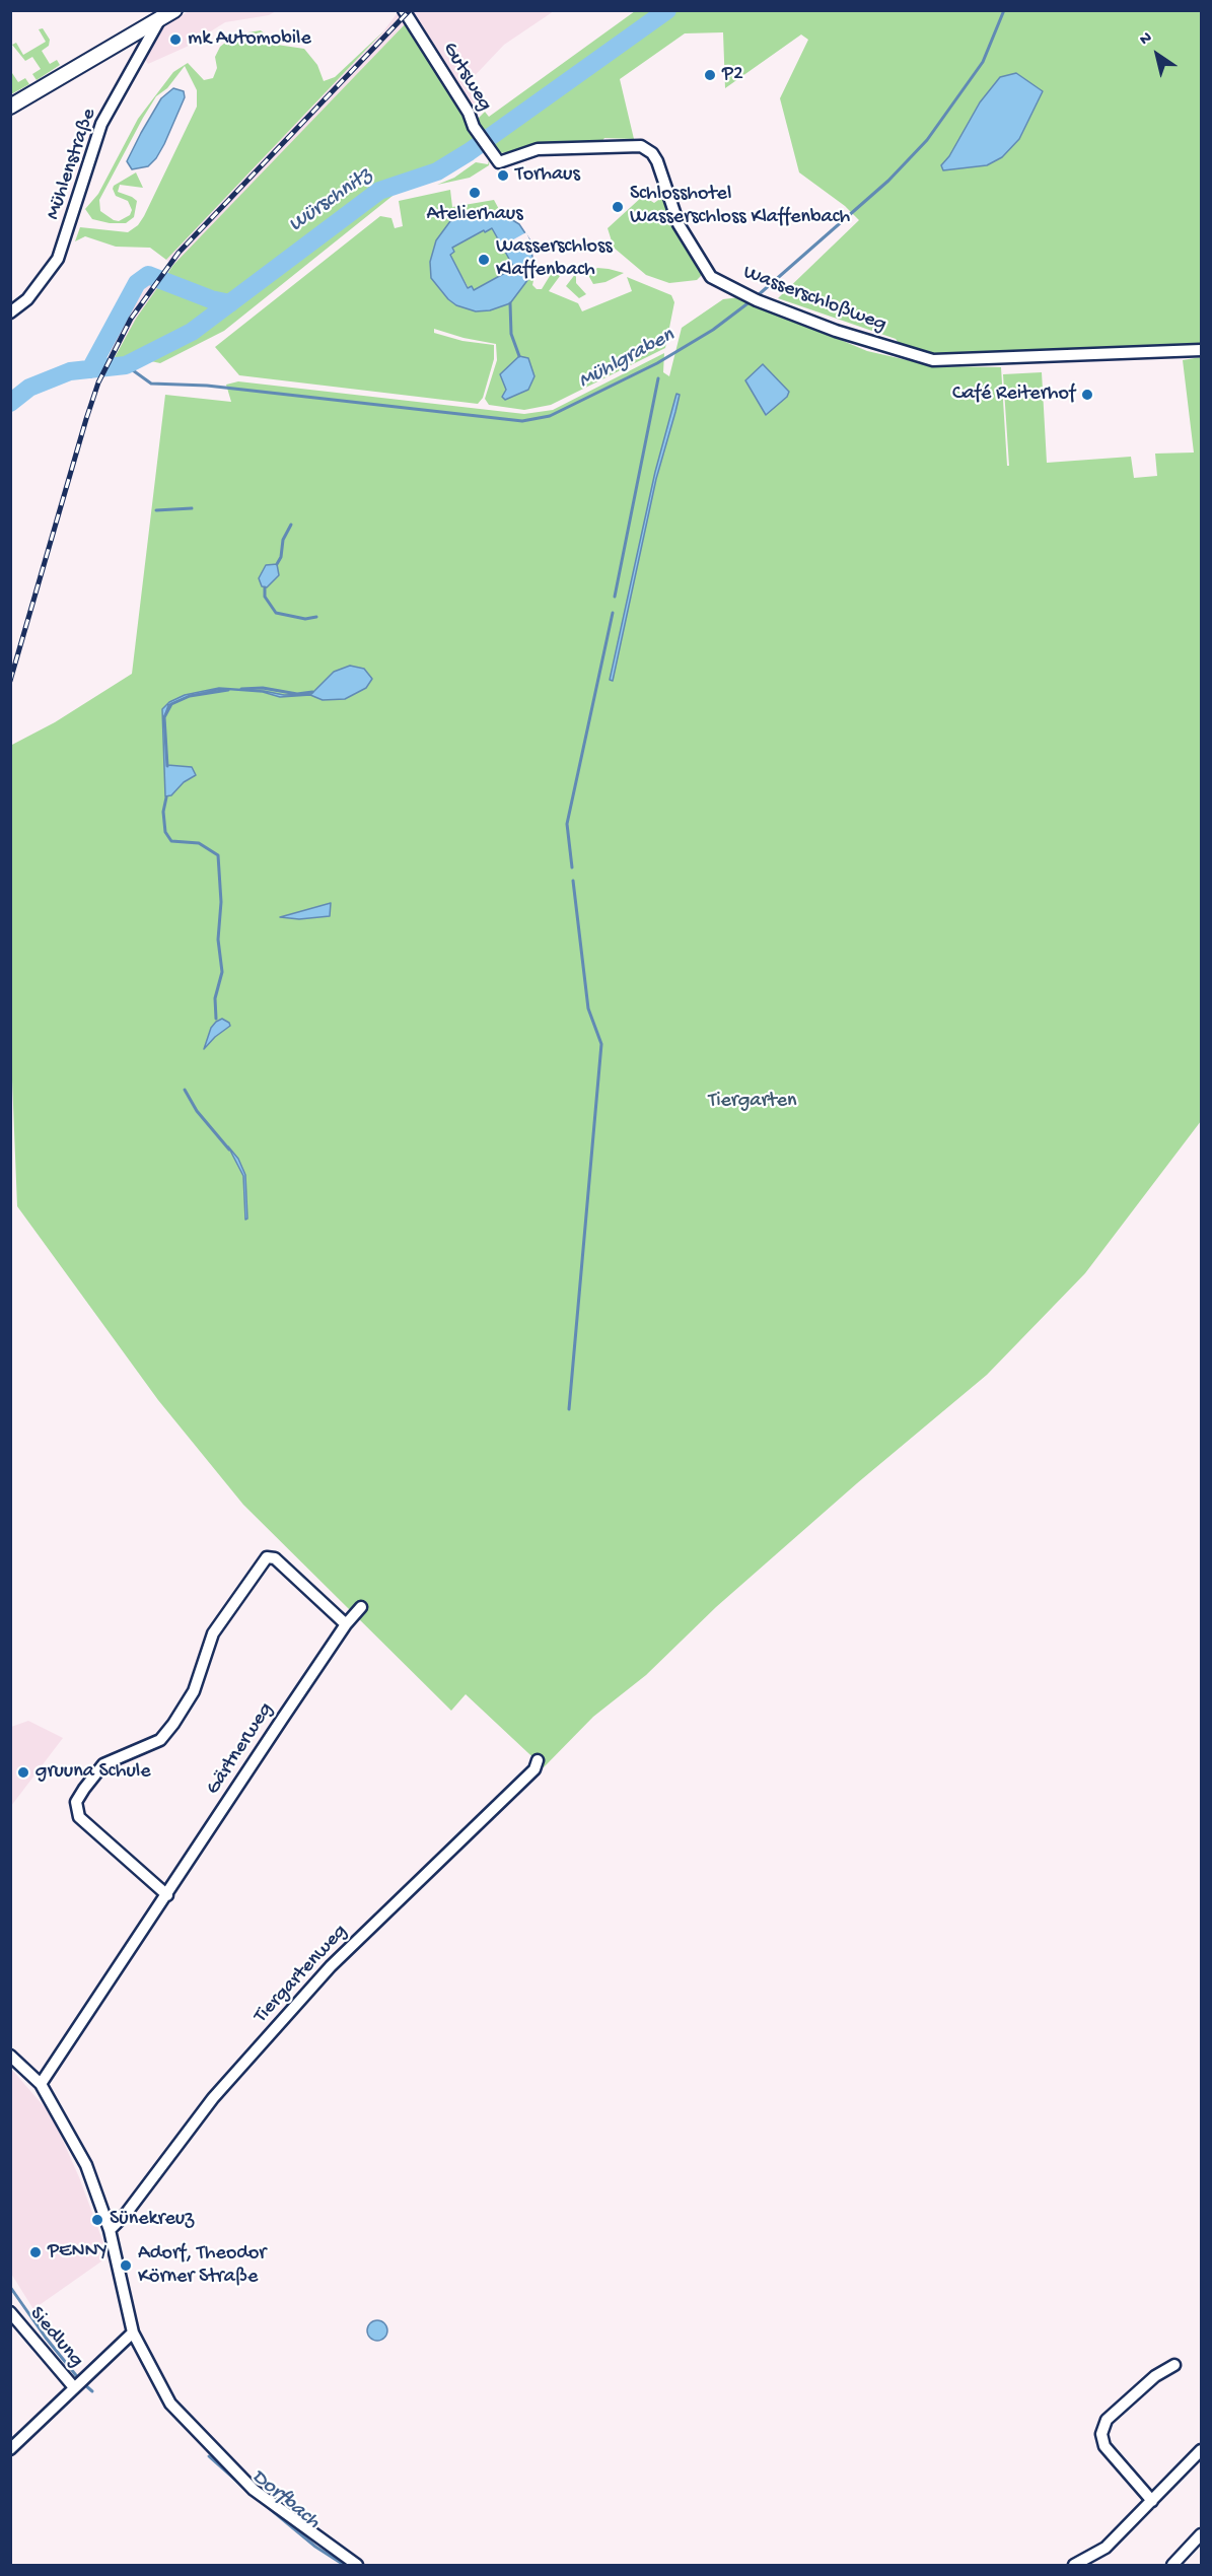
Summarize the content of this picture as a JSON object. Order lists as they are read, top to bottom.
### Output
{
  "streets": {
    "street": [
      "Gutsweg",
      "Mühlenstraße",
      "Wasserschloßweg",
      "Gärtnerweg",
      "Tiergartenweg",
      "Siedlung"
    ]
  },
  "crossings": [
    ["Gutsweg", "Wasserschloßweg"]
  ],
  "water": ["Würschnitz", "Mühlgraben", "Dorfbach"],
  "parks": ["Tiergarten"],
  "places": [
    "mk Automobile",
    "P2",
    "Torhaus",
    "Atelierhaus",
    "Schlosshotel Wasserschloss Klaffenbach",
    "Wasserschloss Klaffenbach",
    "Café Reiterhof",
    "gruuna Schule",
    "Sünekreuz",
    "PENNY",
    "Adorf, Theodor Körner Straße"
  ],
  "north": "top left"
}
